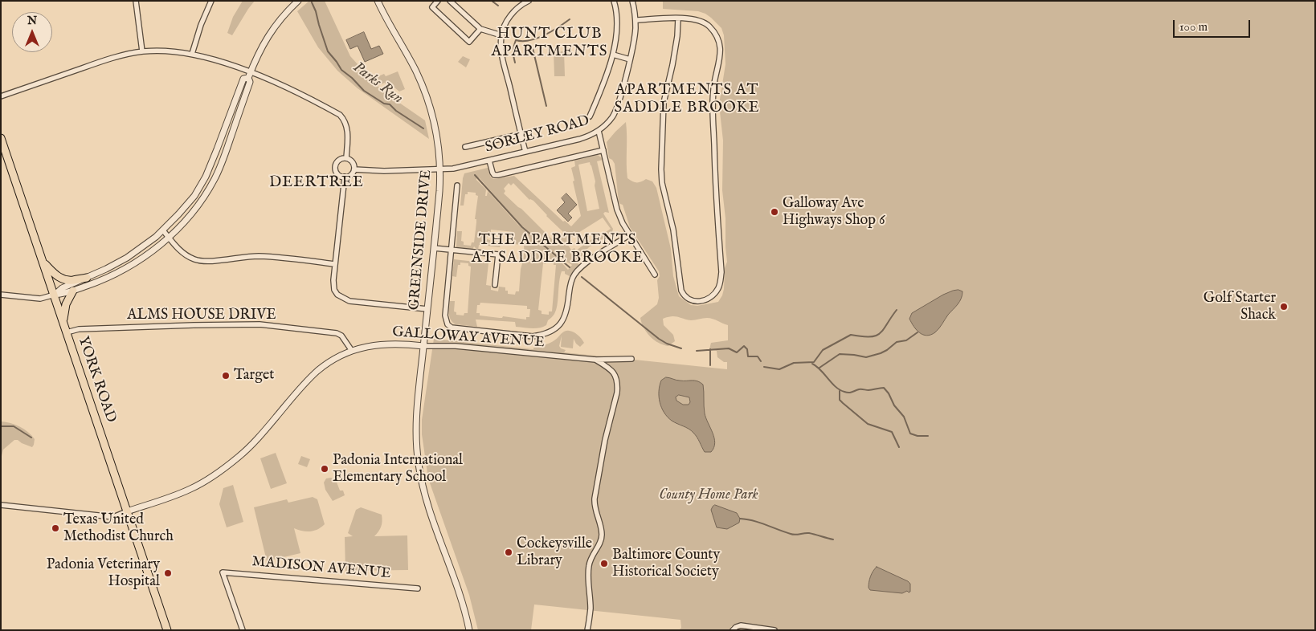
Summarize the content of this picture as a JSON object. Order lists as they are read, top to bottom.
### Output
{
  "streets": {
    "main road": ["YORK ROAD"],
    "street": [
      "SORLEY ROAD",
      "GREENSIDE DRIVE",
      "ALMS HOUSE DRIVE",
      "GALLOWAY AVENUE",
      "MADISON AVENUE"
    ]
  },
  "crossings": [
    ["SORLEY ROAD", "GREENSIDE DRIVE"],
    ["GREENSIDE DRIVE", "GALLOWAY AVENUE"],
    ["ALMS HOUSE DRIVE", "GALLOWAY AVENUE"],
    ["ALMS HOUSE DRIVE", "YORK ROAD"],
    ["GALLOWAY AVENUE", "YORK ROAD"]
  ],
  "districts": [
    "HUNT CLUB APARTMENTS",
    "APARTMENTS AT SADDLE BROOKE",
    "DEERTREE",
    "THE APARTMENTS AT SADDLE BROOKE"
  ],
  "water": ["Parks Run"],
  "parks": ["County Home Park"],
  "places": [
    "Galloway Ave Highways Shop 6",
    "Golf Starter Shack",
    "Target",
    "Padonia International Elementary School",
    "Texas United Methodist Church",
    "Cockeysville Library",
    "Baltimore County Historical Society",
    "Padonia Veterinary Hospital"
  ],
  "scale_bar": "100 m",
  "north": "top"
}
